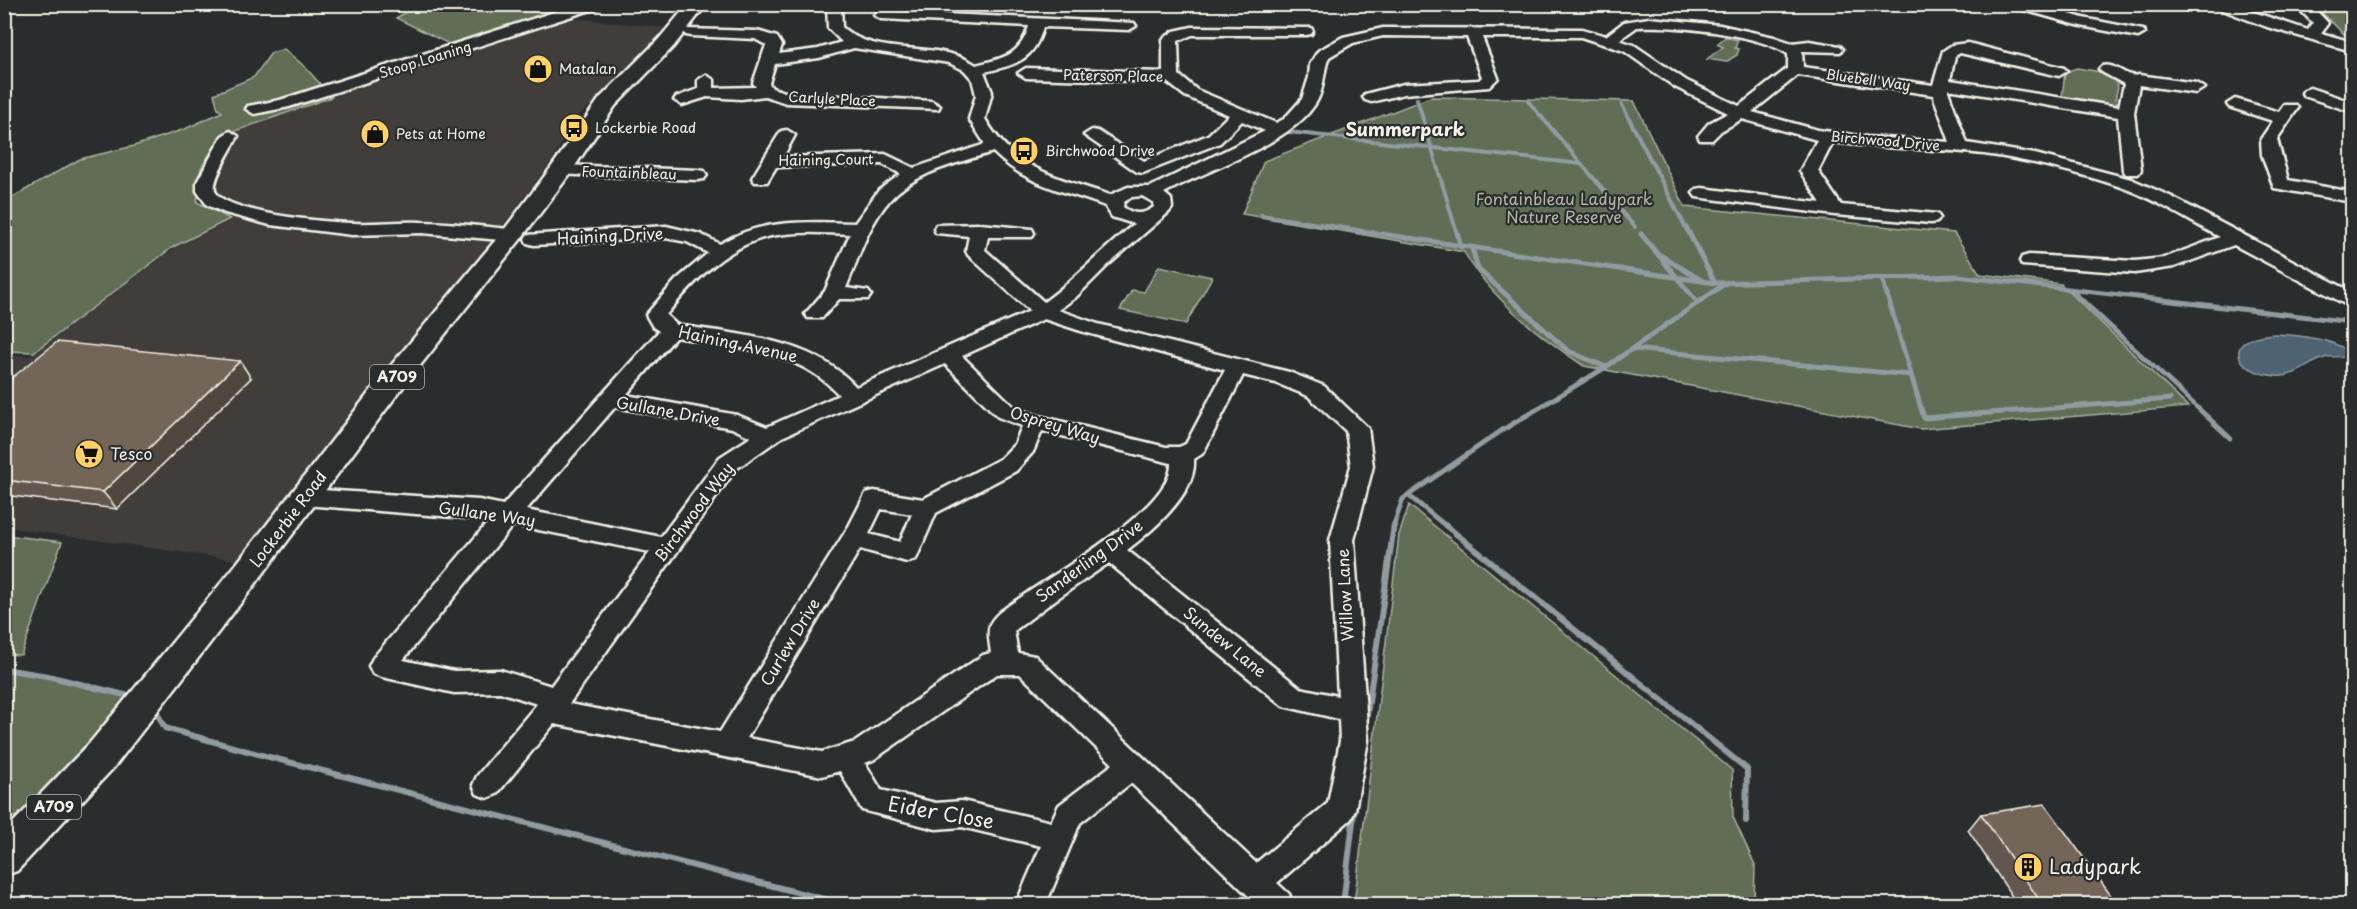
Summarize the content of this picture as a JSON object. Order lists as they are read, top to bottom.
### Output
{
  "streets": {
    "main road": ["A709", "Lockerbie Road"],
    "street": [
      "Stoop Loaning",
      "Paterson Place",
      "Bluebell Way",
      "Carlyle Place",
      "Birchwood Drive",
      "Haining Court",
      "Fountainbleau",
      "Haining Drive",
      "Haining Avenue",
      "Gullane Drive",
      "Osprey Way",
      "Birchwood Way",
      "Gullane Way",
      "Sanderling Drive",
      "Willow Lane",
      "Curlew Drive",
      "Sundew Lane",
      "Eider Close"
    ]
  },
  "crossings": [
    ["Fountainbleau", "Lockerbie Road"],
    ["Haining Drive", "Haining Avenue"],
    ["Haining Drive", "Lockerbie Road"],
    ["Haining Avenue", "Birchwood Way"],
    ["Gullane Drive", "Birchwood Way"],
    ["Gullane Drive", "Gullane Way"],
    ["Osprey Way", "Birchwood Way"],
    ["Osprey Way", "Sanderling Drive"],
    ["Birchwood Way", "Gullane Way"],
    ["Birchwood Way", "Willow Lane"],
    ["Gullane Way", "Lockerbie Road"],
    ["Sanderling Drive", "Sundew Lane"],
    ["Willow Lane", "Sundew Lane"]
  ],
  "districts": ["Summerpark"],
  "parks": ["Fontainbleau Ladypark Nature Reserve"],
  "places": {
    "shop": ["Matalan", "Pets at Home"],
    "bus stop": ["Lockerbie Road", "Birchwood Drive"],
    "supermarket": ["Tesco"],
    "building": ["Ladypark"]
  }
}
